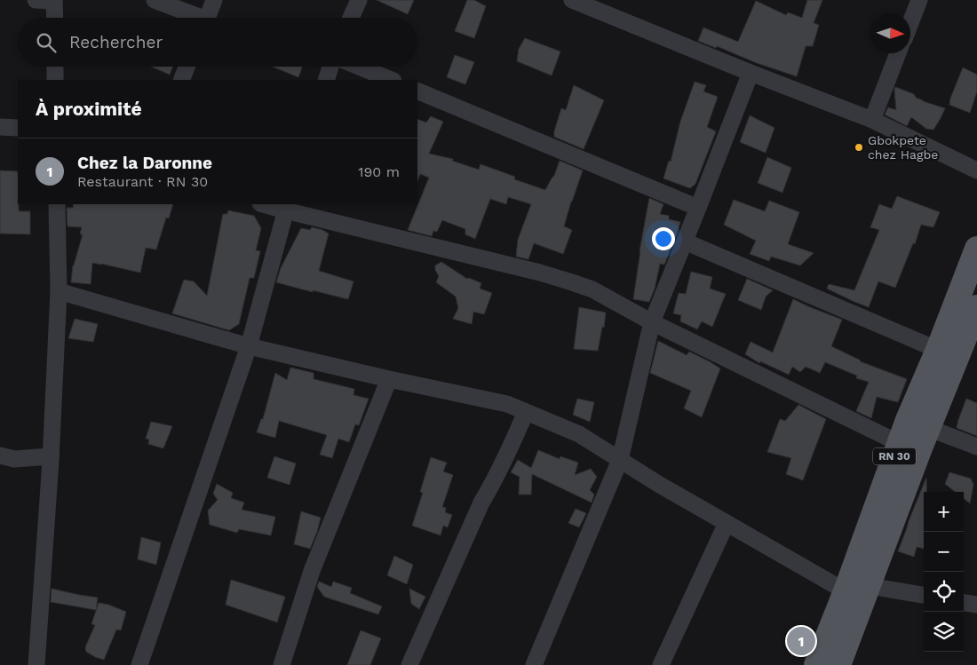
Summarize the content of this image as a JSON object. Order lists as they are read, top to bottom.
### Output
{
  "streets": {
    "main road": ["RN 30"]
  },
  "places": ["Gbokpete chez Hagbe"],
  "north": "right",
  "page": {
    "search": "Rechercher",
    "heading": "À proximité",
    "list": [
      {
        "mark": "1",
        "name": "Chez la Daronne",
        "note": "Restaurant · RN 30",
        "value": "190 m"
      }
    ],
    "map_buttons": ["+", "−"],
    "pins": "1"
  }
}
